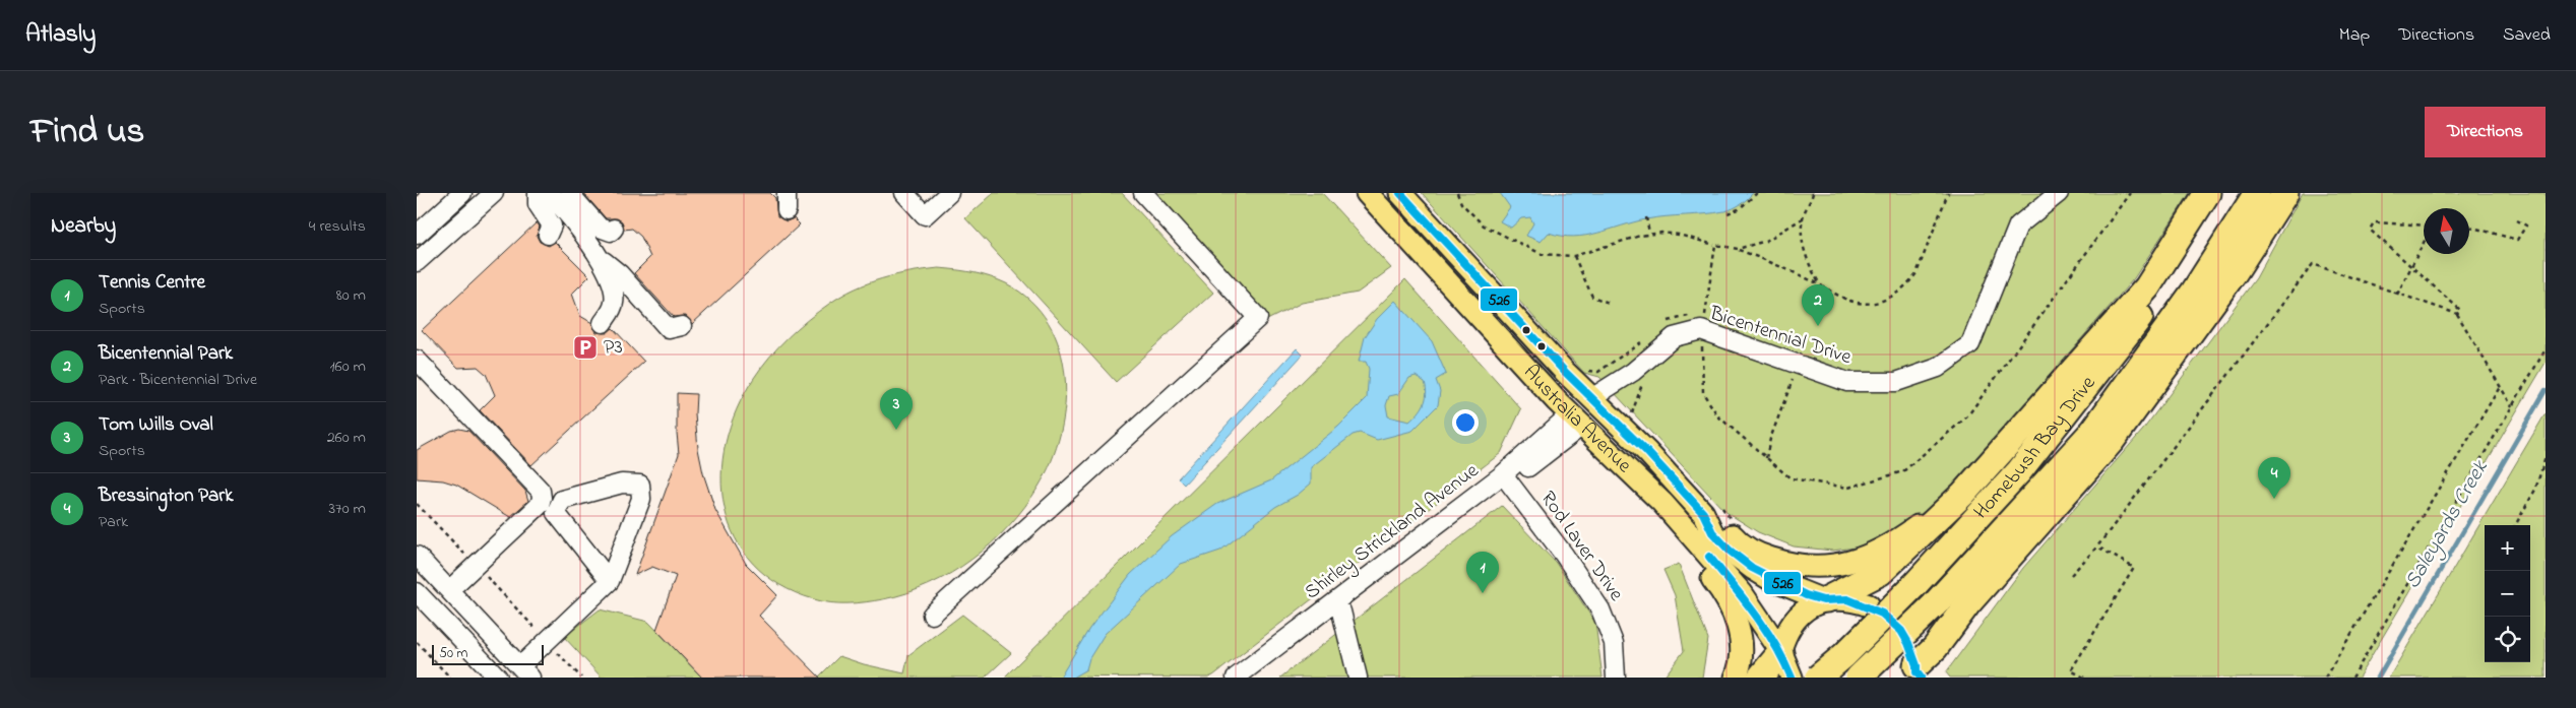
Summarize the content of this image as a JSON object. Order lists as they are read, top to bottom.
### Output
{
  "streets": {
    "highway": ["Homebush Bay Drive"],
    "main road": ["Australia Avenue"],
    "street": ["Bicentennial Drive", "Shirley Strickland Avenue", "Rod Laver Drive"]
  },
  "crossings": [
    ["Bicentennial Drive", "Australia Avenue"],
    ["Australia Avenue", "Shirley Strickland Avenue"],
    ["Shirley Strickland Avenue", "Rod Laver Drive"]
  ],
  "water": ["Saleyards Creek"],
  "places": {
    "parking": ["P3"]
  },
  "lines": ["transit line 526"],
  "scale_bar": "50 m",
  "north": "top",
  "page": {
    "header": "Atlasly",
    "nav": ["Map", "Directions", "Saved"],
    "title": "Find us",
    "buttons": "Directions",
    "heading": ["Nearby", "4 results"],
    "list": [
      {
        "mark": "1",
        "name": "Tennis Centre",
        "note": "Sports",
        "value": "80 m"
      },
      {
        "mark": "2",
        "name": "Bicentennial Park",
        "note": "Park · Bicentennial Drive",
        "value": "160 m"
      },
      {
        "mark": "3",
        "name": "Tom Wills Oval",
        "note": "Sports",
        "value": "260 m"
      },
      {
        "mark": "4",
        "name": "Bressington Park",
        "note": "Park",
        "value": "370 m"
      }
    ],
    "pins": [
      "2",
      "3",
      "4",
      "1"
    ],
    "map_buttons": ["+", "−"],
    "scale": "50 m"
  }
}
